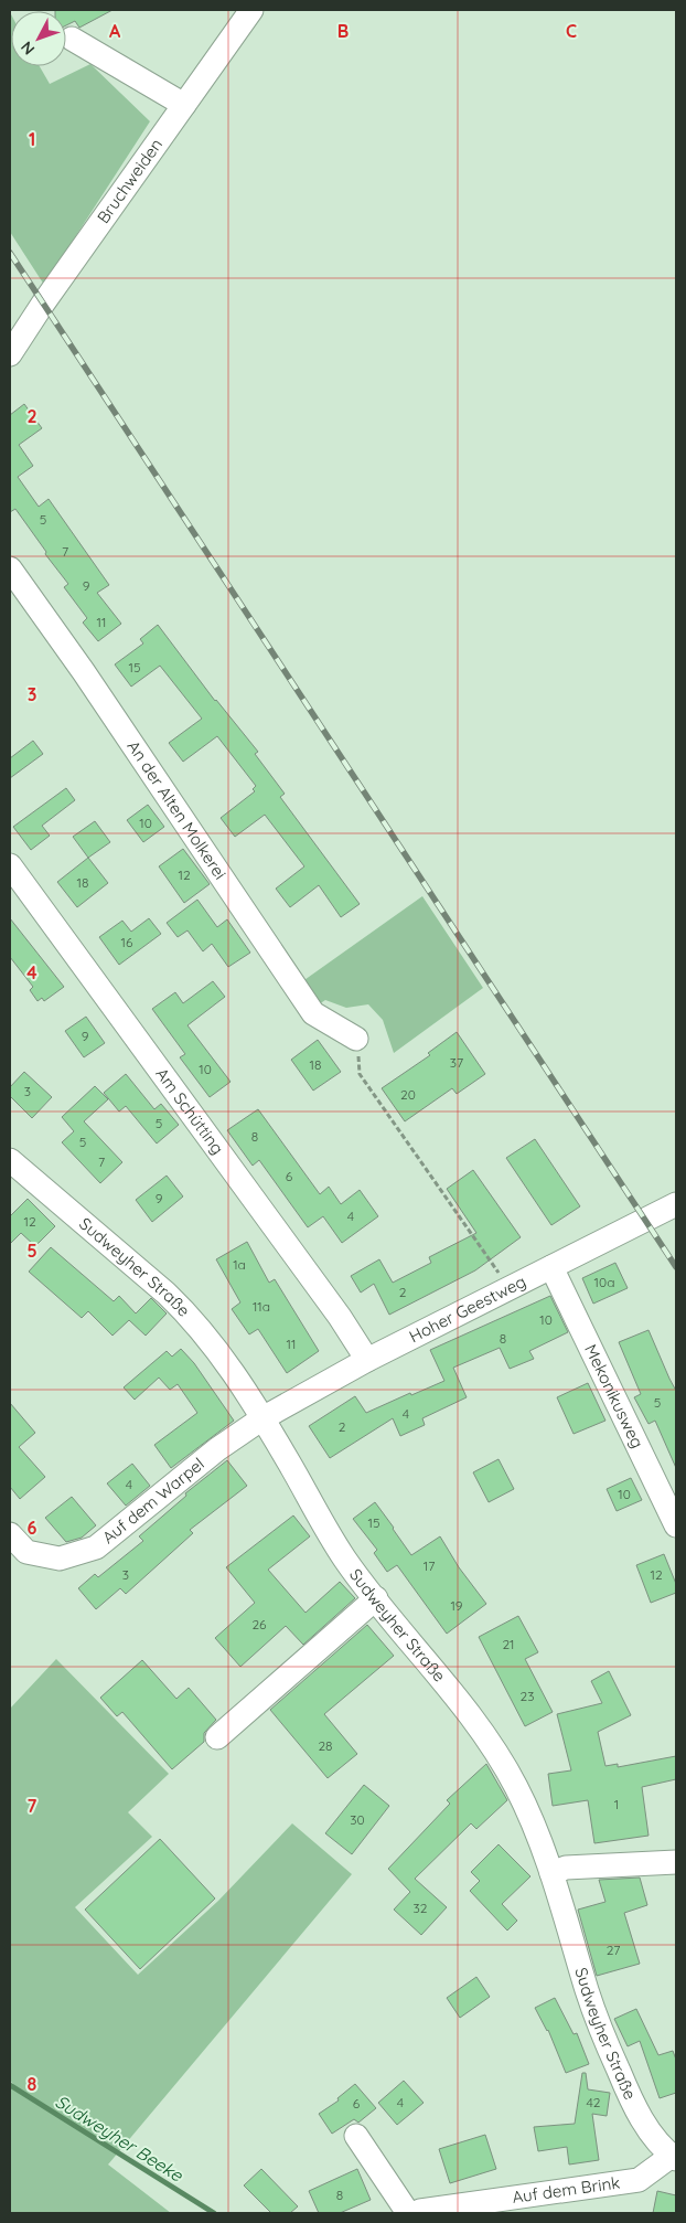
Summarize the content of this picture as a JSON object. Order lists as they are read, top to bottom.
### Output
{
  "streets": {
    "street": [
      "Bruchweiden",
      "An der Alten Molkerei",
      "Am Schütting",
      "Sudweyher Straße",
      "Hoher Geestweg",
      "Mekonikusweg",
      "Auf dem Warpel",
      "Auf dem Brink"
    ]
  },
  "crossings": [
    ["Am Schütting", "Hoher Geestweg"],
    ["Sudweyher Straße", "Hoher Geestweg"],
    ["Sudweyher Straße", "Auf dem Warpel"],
    ["Sudweyher Straße", "Auf dem Brink"],
    ["Hoher Geestweg", "Mekonikusweg"],
    ["Hoher Geestweg", "Auf dem Warpel"]
  ],
  "water": ["Sudweyher Beeke"],
  "house_numbers": [
    "5",
    "7",
    "9",
    "11",
    "15",
    "10",
    "12",
    "18",
    "16",
    "9",
    "37",
    "18",
    "10",
    "3",
    "20",
    "5",
    "8",
    "5",
    "7",
    "6",
    "9",
    "4",
    "12",
    "1a",
    "10a",
    "2",
    "11a",
    "10",
    "8",
    "11",
    "5",
    "4",
    "2",
    "4",
    "10",
    "15",
    "17",
    "3",
    "12",
    "19",
    "26",
    "21",
    "23",
    "28",
    "1",
    "30",
    "32",
    "27",
    "4",
    "42",
    "6",
    "8"
  ],
  "north": "bottom left",
  "grid": {
    "columns": ["A", "B", "C"],
    "rows": [
      "1",
      "2",
      "3",
      "4",
      "5",
      "6",
      "7",
      "8"
    ]
  }
}
